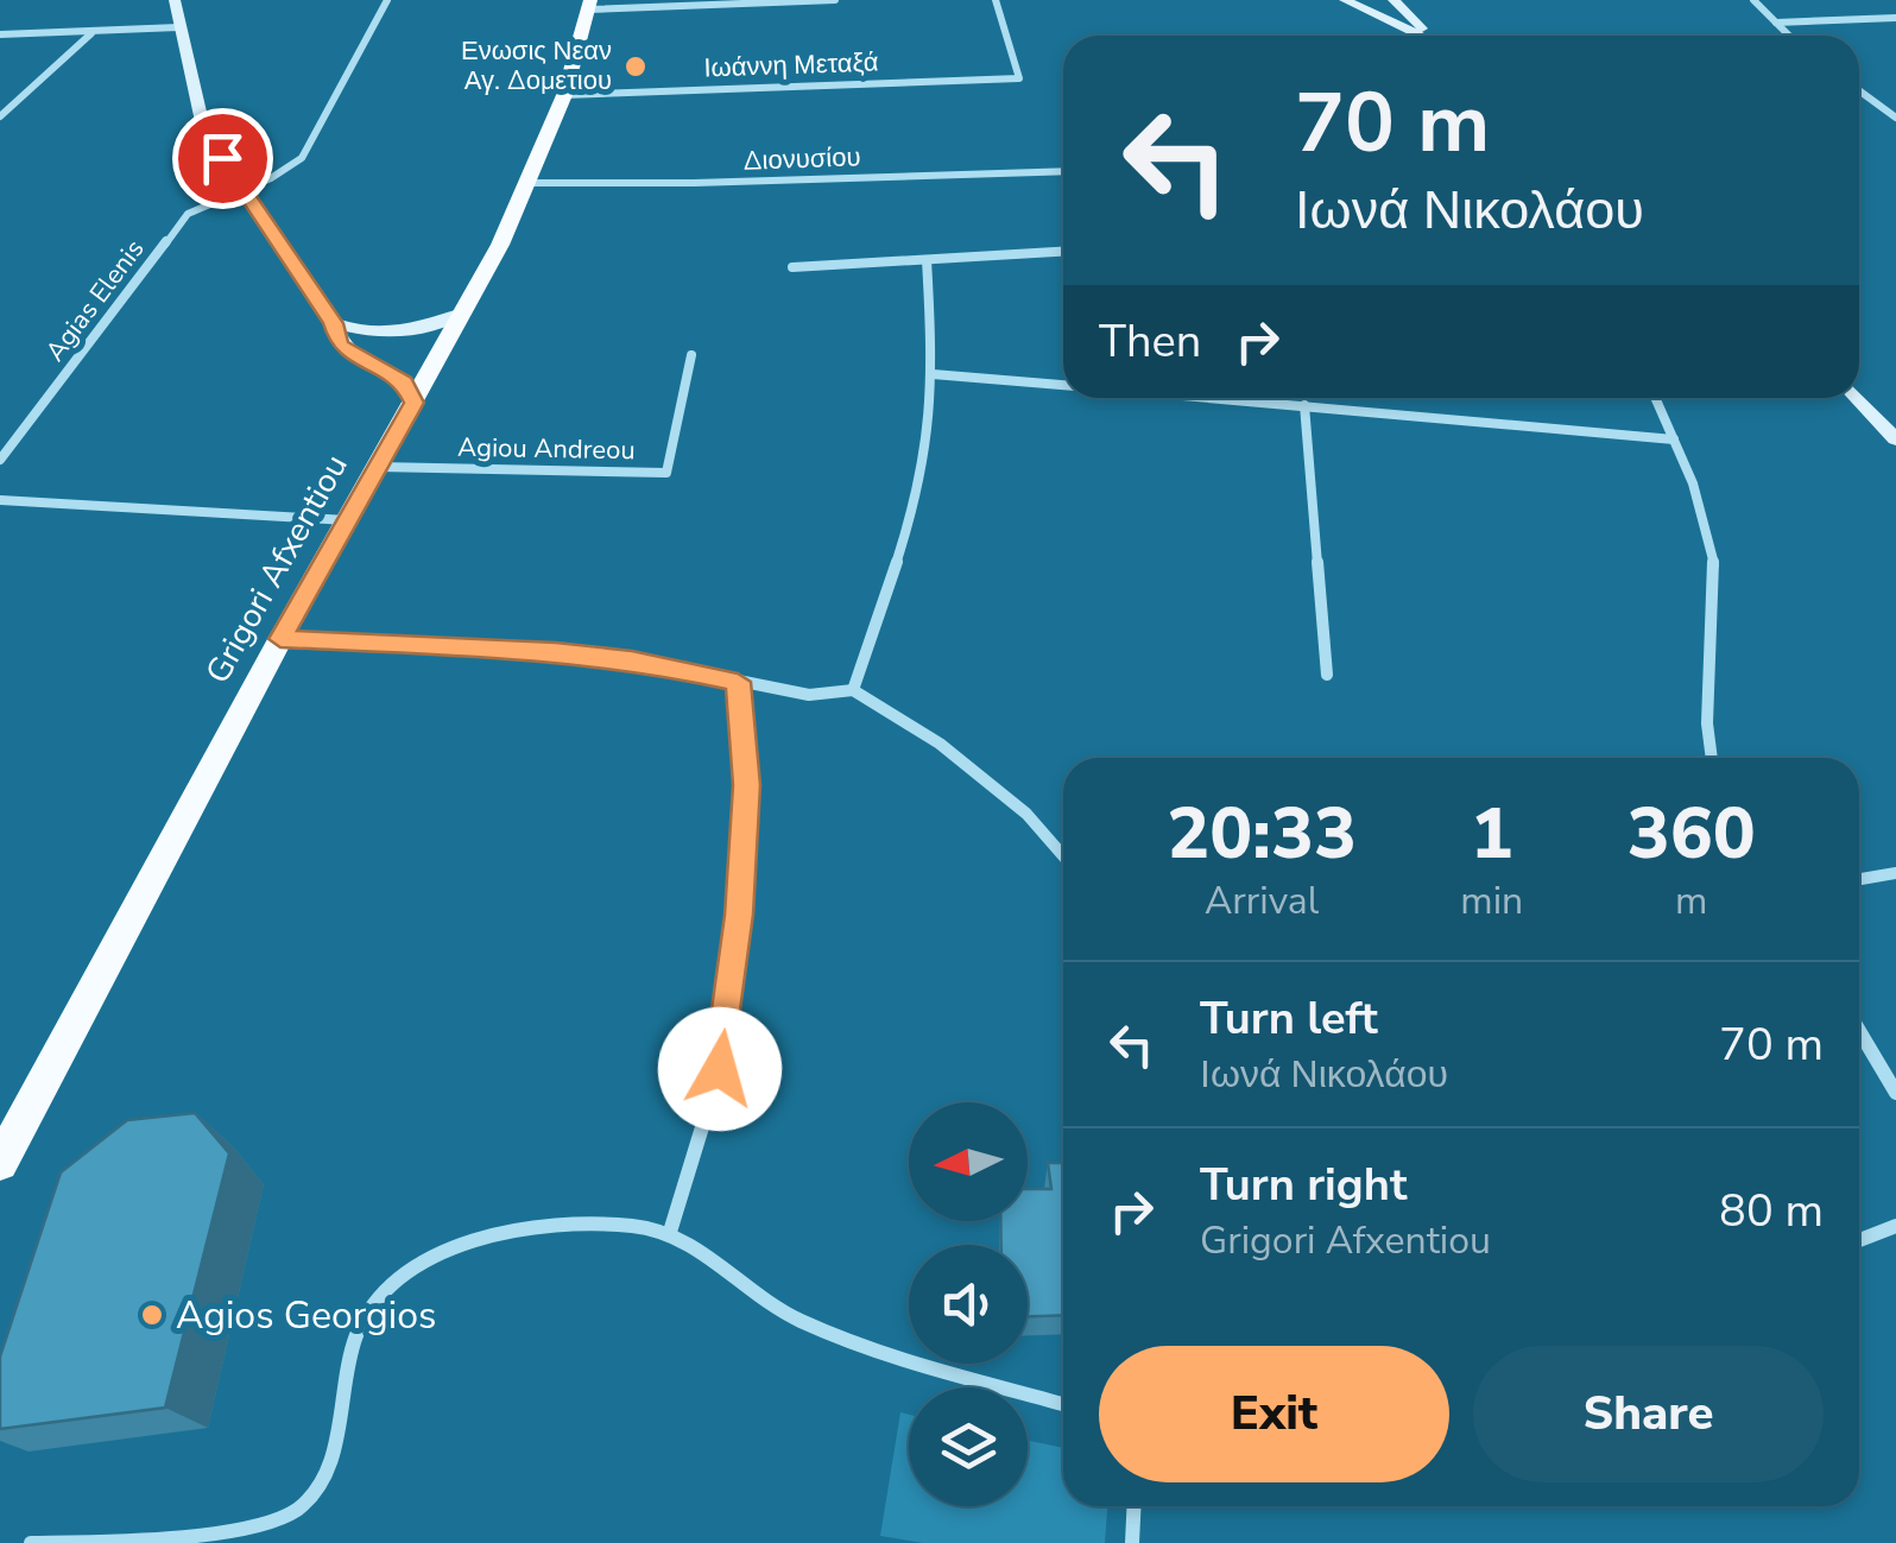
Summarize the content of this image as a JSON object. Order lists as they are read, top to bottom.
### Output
{
  "streets": {
    "main road": ["Grigori Afxentiou"],
    "street": [
      "Ιωάννη Μεταξά",
      "Διονυσίου",
      "Agias Elenis",
      "Agiou Andreou"
    ]
  },
  "crossings": [
    ["Ιωάννη Μεταξά", "Grigori Afxentiou"],
    ["Διονυσίου", "Grigori Afxentiou"],
    ["Agiou Andreou", "Grigori Afxentiou"]
  ],
  "places": ["Ενωσις Νεαν Αγ. Δομετιου", "Agios Georgios"],
  "north": "left",
  "page": {
    "turn": ["70 m", "Ιωνά Νικολάου"],
    "then": "Then",
    "eta": [
      "20:33",
      "Arrival",
      "1",
      "min",
      "360",
      "m"
    ],
    "list": [
      {
        "name": "Turn left",
        "note": "Ιωνά Νικολάου",
        "value": "70 m"
      },
      {
        "name": "Turn right",
        "note": "Grigori Afxentiou",
        "value": "80 m"
      }
    ],
    "buttons": ["Exit", "Share"]
  }
}
